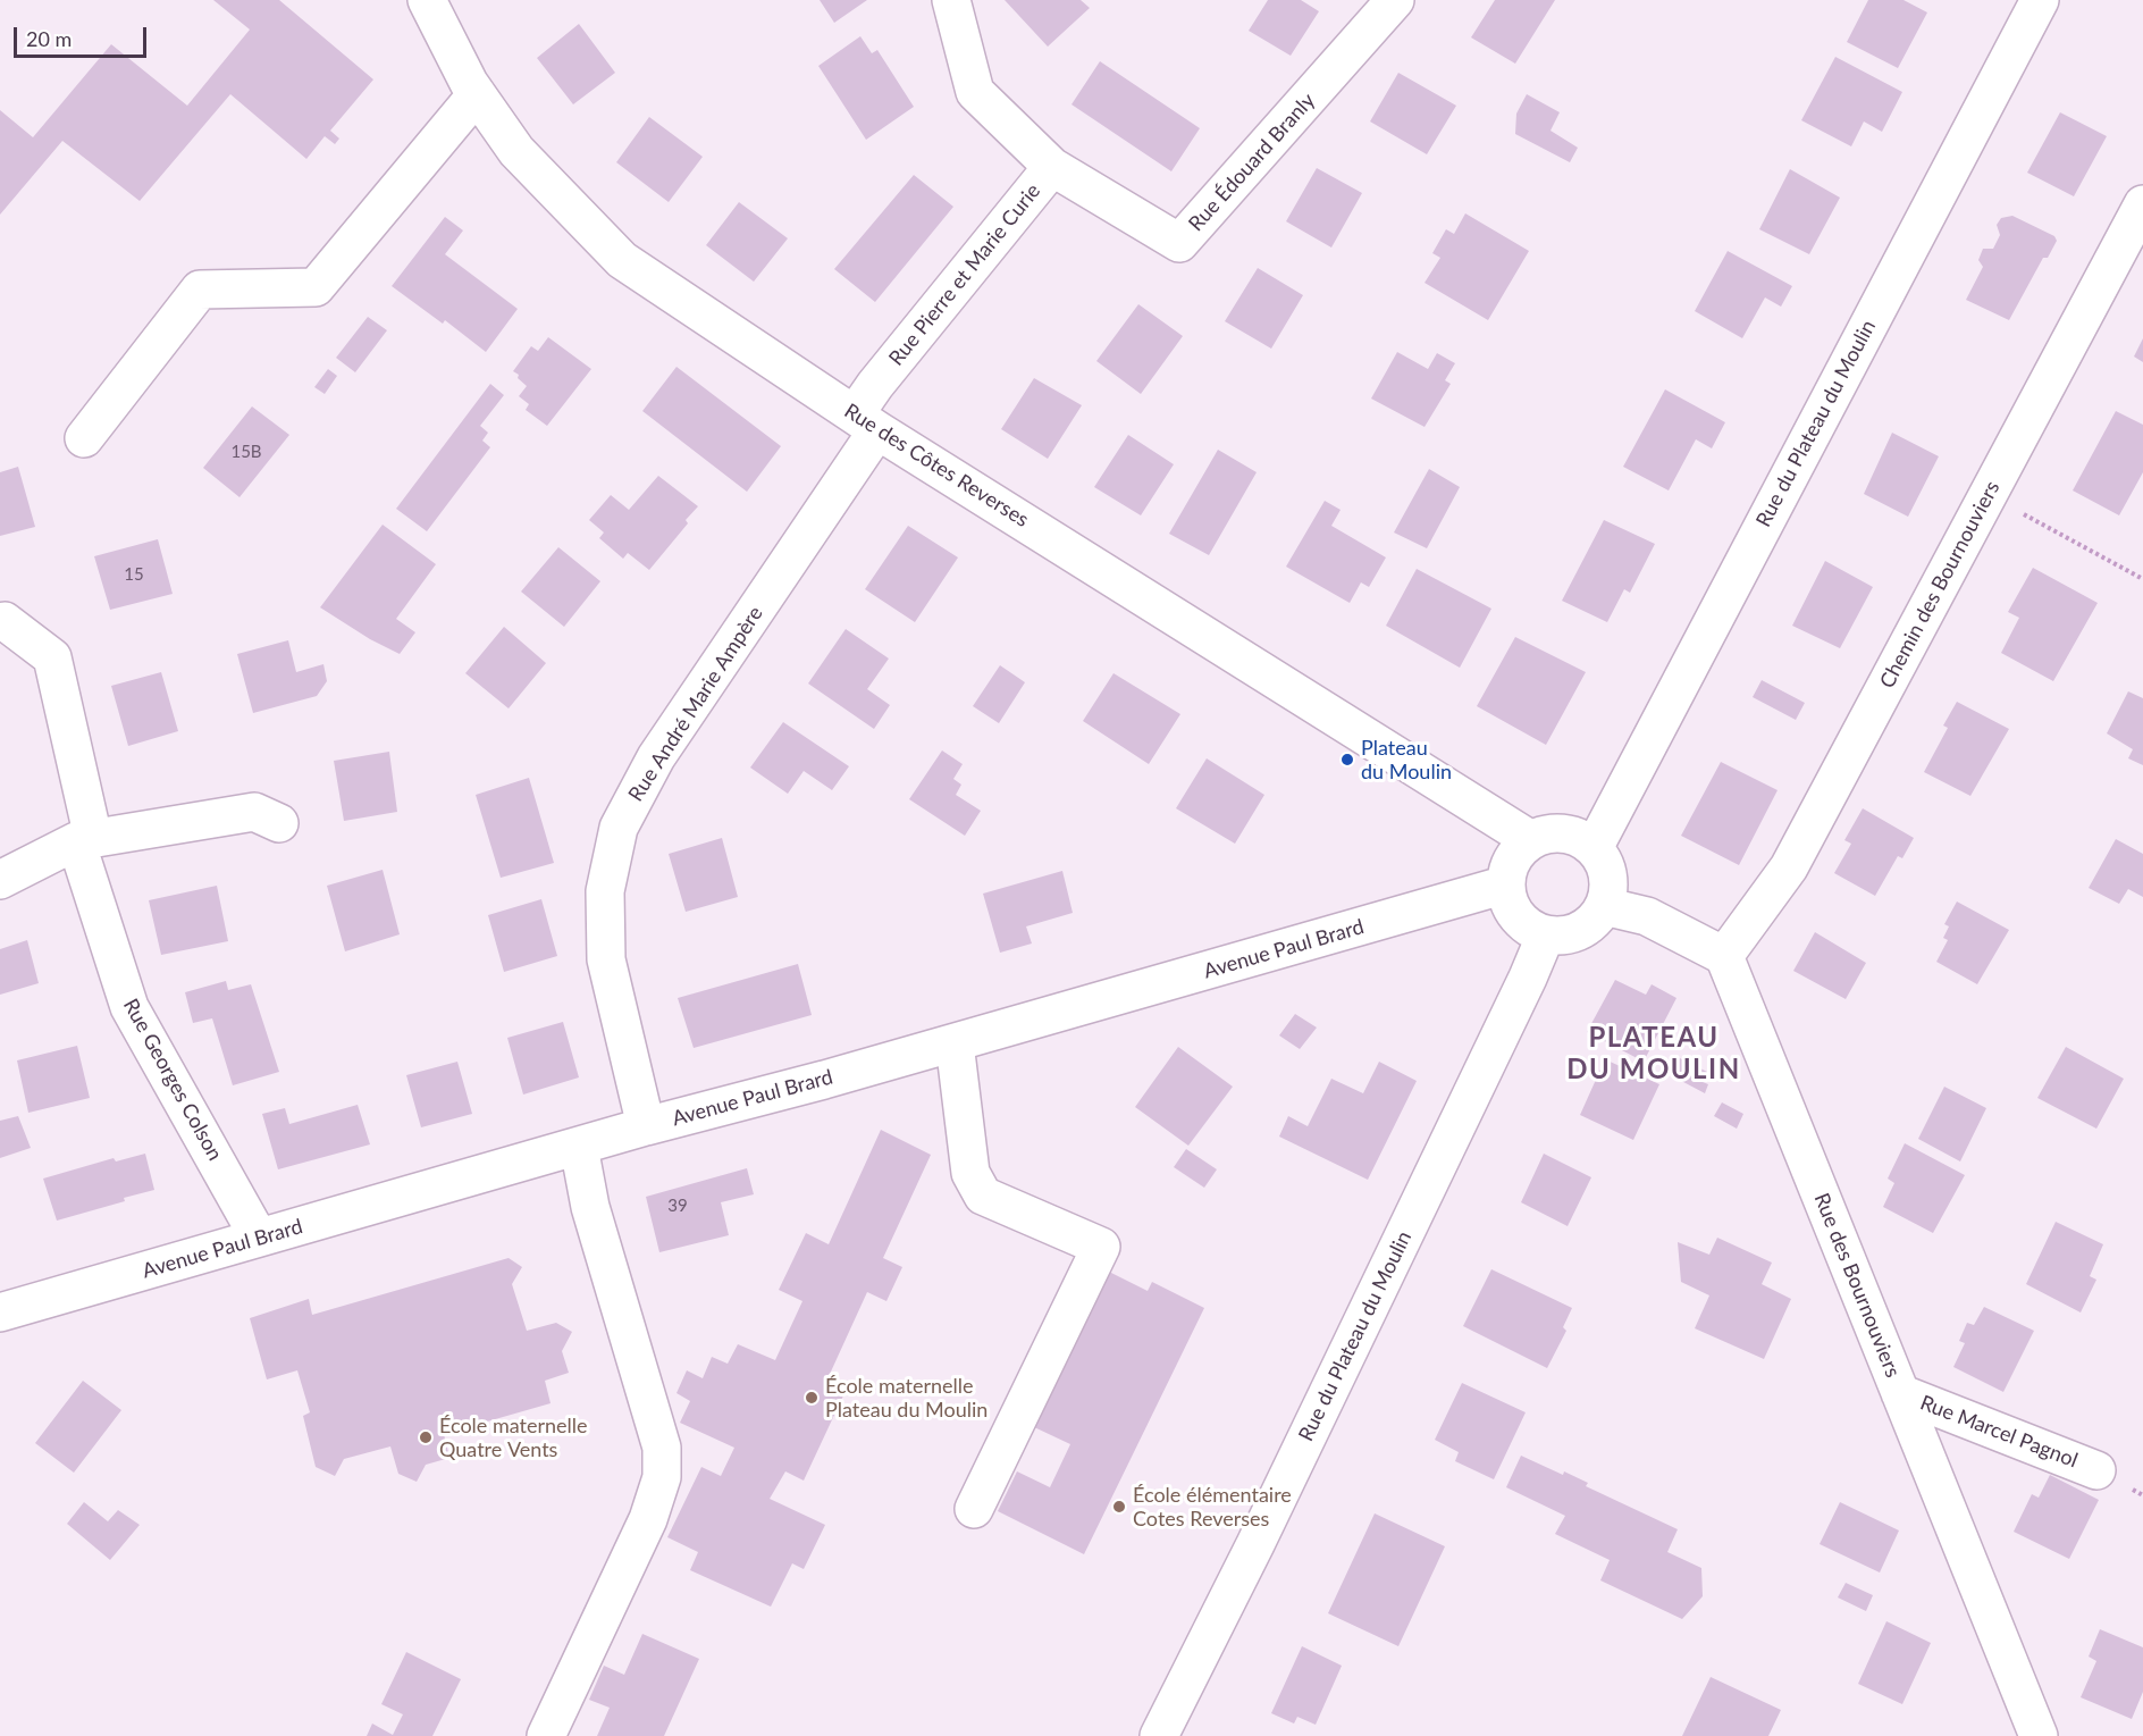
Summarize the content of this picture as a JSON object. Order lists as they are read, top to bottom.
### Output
{
  "streets": {
    "street": [
      "Rue Édouard Branly",
      "Rue Pierre et Marie Curie",
      "Rue du Plateau du Moulin",
      "Rue des Côtes Reverses",
      "Chemin des Bournouviers",
      "Rue André Marie Ampère",
      "Avenue Paul Brard",
      "Rue Georges Colson",
      "Rue des Bournouviers",
      "Rue Marcel Pagnol"
    ]
  },
  "crossings": [
    ["Rue Édouard Branly", "Rue Pierre et Marie Curie"],
    ["Rue Pierre et Marie Curie", "Rue des Côtes Reverses"],
    ["Rue Pierre et Marie Curie", "Rue André Marie Ampère"],
    ["Rue du Plateau du Moulin", "Rue des Côtes Reverses"],
    ["Rue du Plateau du Moulin", "Avenue Paul Brard"],
    ["Rue des Côtes Reverses", "Rue André Marie Ampère"],
    ["Rue des Côtes Reverses", "Avenue Paul Brard"],
    ["Chemin des Bournouviers", "Rue des Bournouviers"],
    ["Rue André Marie Ampère", "Avenue Paul Brard"],
    ["Avenue Paul Brard", "Rue Georges Colson"],
    ["Rue des Bournouviers", "Rue Marcel Pagnol"]
  ],
  "districts": ["PLATEAU DU MOULIN"],
  "places": [
    "Plateau du Moulin",
    "École maternelle Plateau du Moulin",
    "École maternelle Quatre Vents",
    "École élémentaire Cotes Reverses"
  ],
  "house_numbers": ["15B", "15", "39"],
  "scale_bar": "20 m"
}
